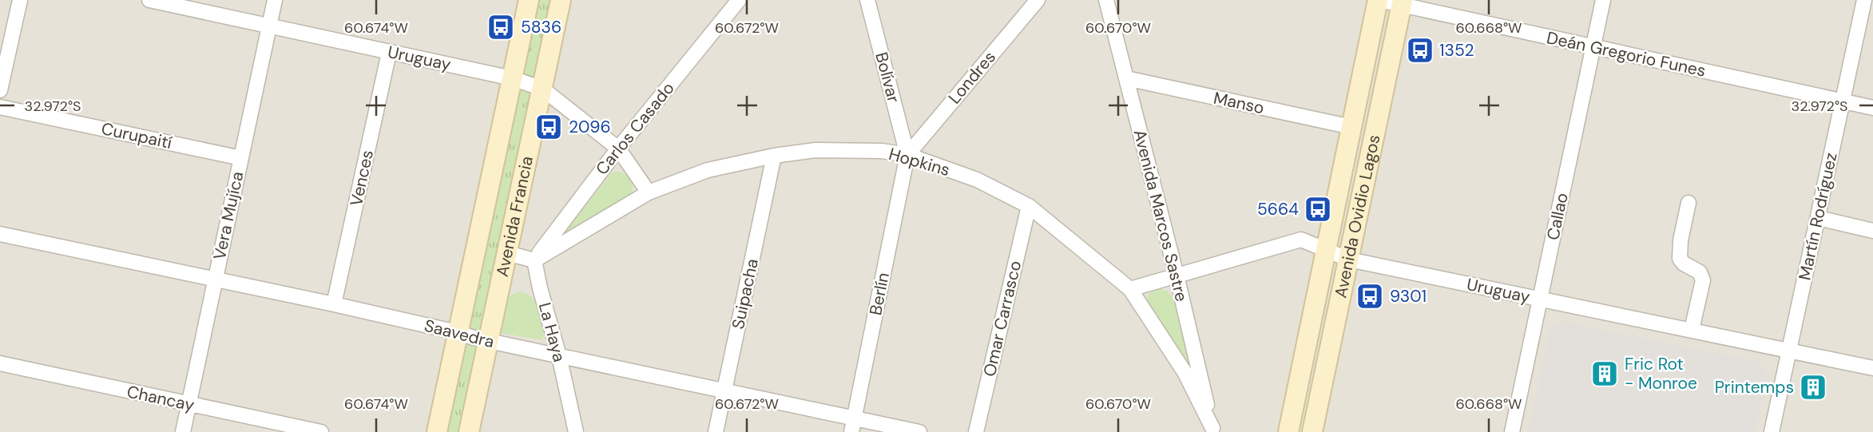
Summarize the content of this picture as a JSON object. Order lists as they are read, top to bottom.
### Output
{
  "streets": {
    "main road": ["Avenida Francia", "Avenida Ovidio Lagos"],
    "street": [
      "Deán Gregorio Funes",
      "Uruguay",
      "Bolívar",
      "Londres",
      "Manso",
      "Carlos Casado",
      "Curupaití",
      "Hopkins",
      "Vences",
      "Vera Mujíca",
      "Avenida Marcos Sastre",
      "Callao",
      "Martín Rodríguez",
      "Suipacha",
      "Berlín",
      "Omar Carrasco",
      "La Haya",
      "Saavedra",
      "Chancay"
    ]
  },
  "crossings": [
    ["Deán Gregorio Funes", "Avenida Ovidio Lagos"],
    ["Deán Gregorio Funes", "Callao"],
    ["Deán Gregorio Funes", "Martín Rodríguez"],
    ["Uruguay", "Carlos Casado"],
    ["Uruguay", "Hopkins"],
    ["Uruguay", "Vences"],
    ["Uruguay", "Vera Mujíca"],
    ["Uruguay", "Avenida Francia"],
    ["Uruguay", "Avenida Marcos Sastre"],
    ["Uruguay", "Avenida Ovidio Lagos"],
    ["Uruguay", "Callao"],
    ["Uruguay", "Martín Rodríguez"],
    ["Bolívar", "Londres"],
    ["Bolívar", "Hopkins"],
    ["Bolívar", "Berlín"],
    ["Londres", "Hopkins"],
    ["Londres", "Berlín"],
    ["Manso", "Avenida Marcos Sastre"],
    ["Manso", "Avenida Ovidio Lagos"],
    ["Carlos Casado", "Hopkins"],
    ["Carlos Casado", "La Haya"],
    ["Curupaití", "Vera Mujíca"],
    ["Hopkins", "Avenida Marcos Sastre"],
    ["Hopkins", "Suipacha"],
    ["Hopkins", "Berlín"],
    ["Hopkins", "Omar Carrasco"],
    ["Hopkins", "La Haya"],
    ["Vences", "Saavedra"],
    ["Vera Mujíca", "Saavedra"],
    ["Vera Mujíca", "Chancay"],
    ["Avenida Francia", "Saavedra"],
    ["Suipacha", "Saavedra"],
    ["Berlín", "Saavedra"],
    ["La Haya", "Saavedra"]
  ],
  "places": {
    "bus stop": [
      "5836",
      "1352",
      "2096",
      "5664",
      "9301"
    ],
    "building": ["Fric Rot - Monroe", "Printemps"]
  },
  "coordinates": [
    "60.674°W",
    "60.672°W",
    "60.670°W",
    "60.668°W",
    "32.972°S"
  ]
}
